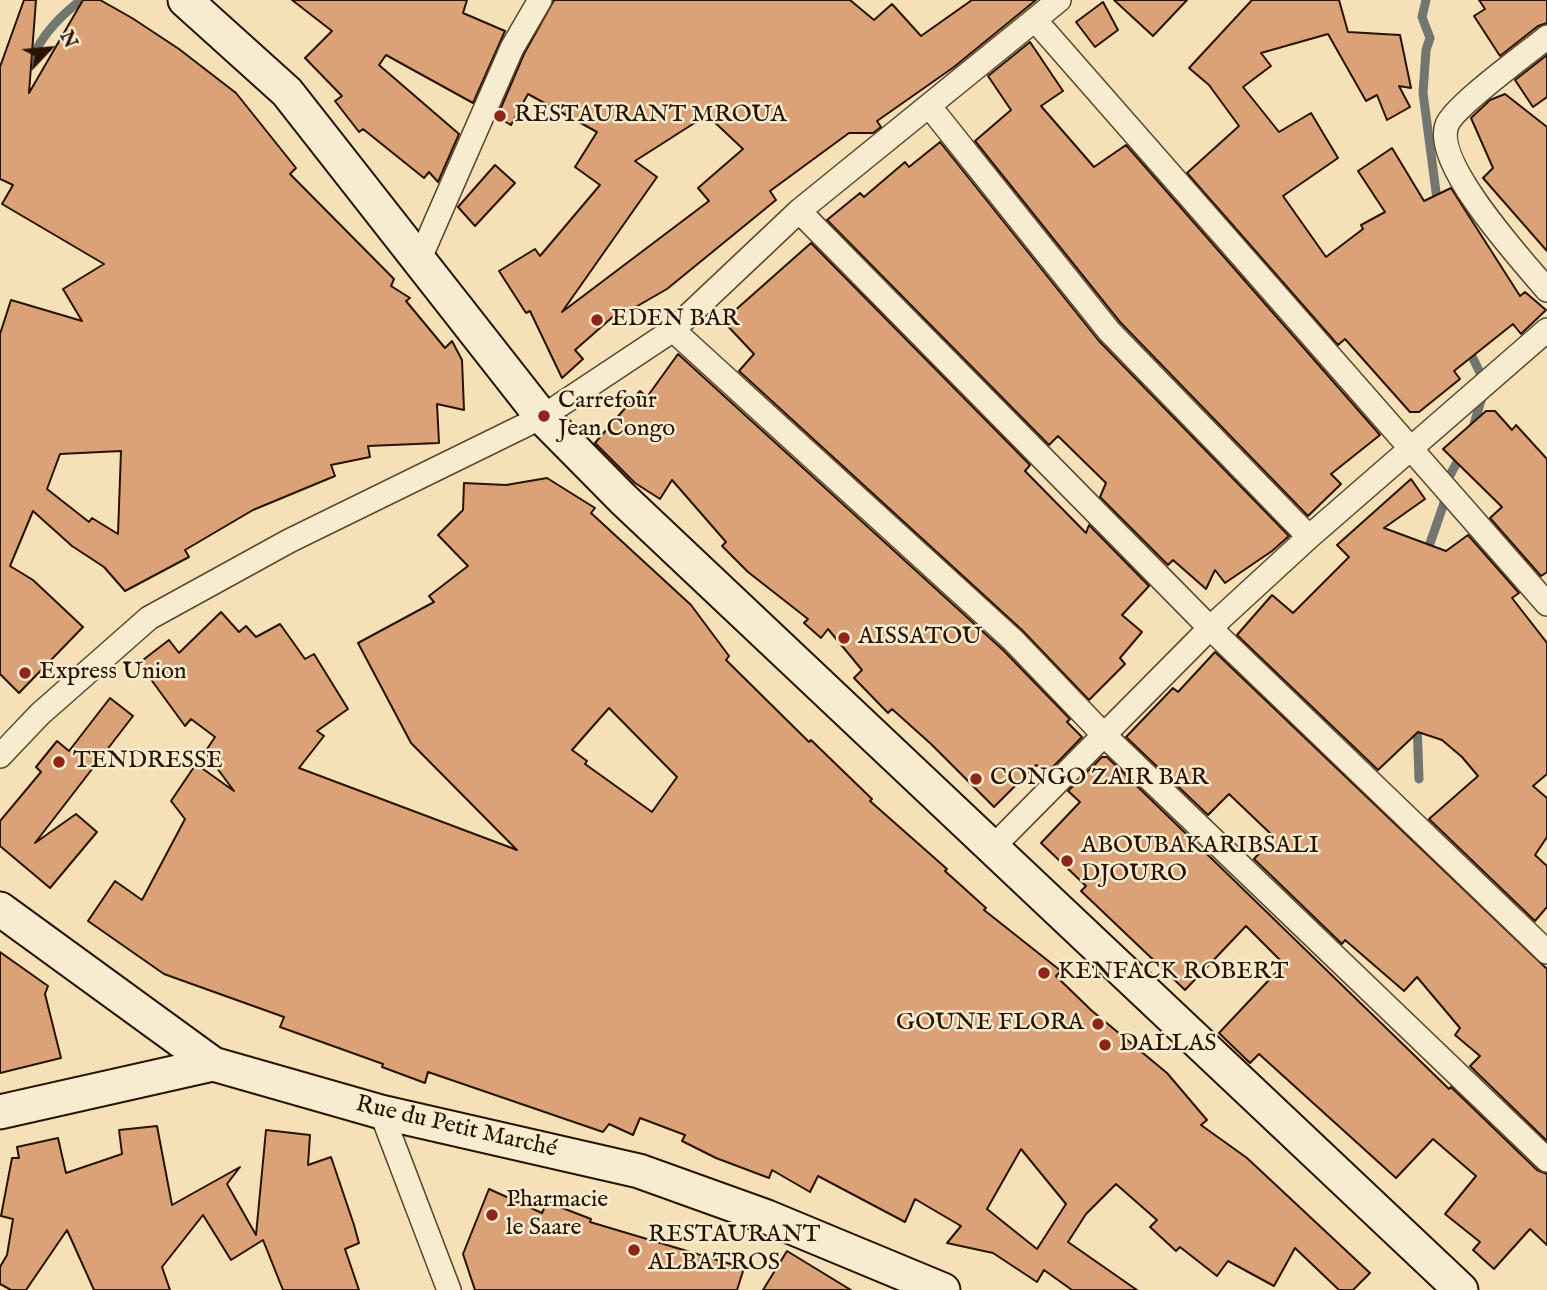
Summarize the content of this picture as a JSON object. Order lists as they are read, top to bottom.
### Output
{
  "streets": {
    "street": ["Rue du Petit Marché"]
  },
  "places": [
    "RESTAURANT MROUA",
    "EDEN BAR",
    "Carrefour Jean Congo",
    "AISSATOU",
    "Express Union",
    "TENDRESSE",
    "CONGO ZAIR BAR",
    "ABOUBAKARIBSALI DJOURO",
    "KENFACK ROBERT",
    "GOUNE FLORA",
    "DALLAS",
    "Pharmacie le Saare",
    "RESTAURANT ALBATROS"
  ],
  "north": "top right"
}
